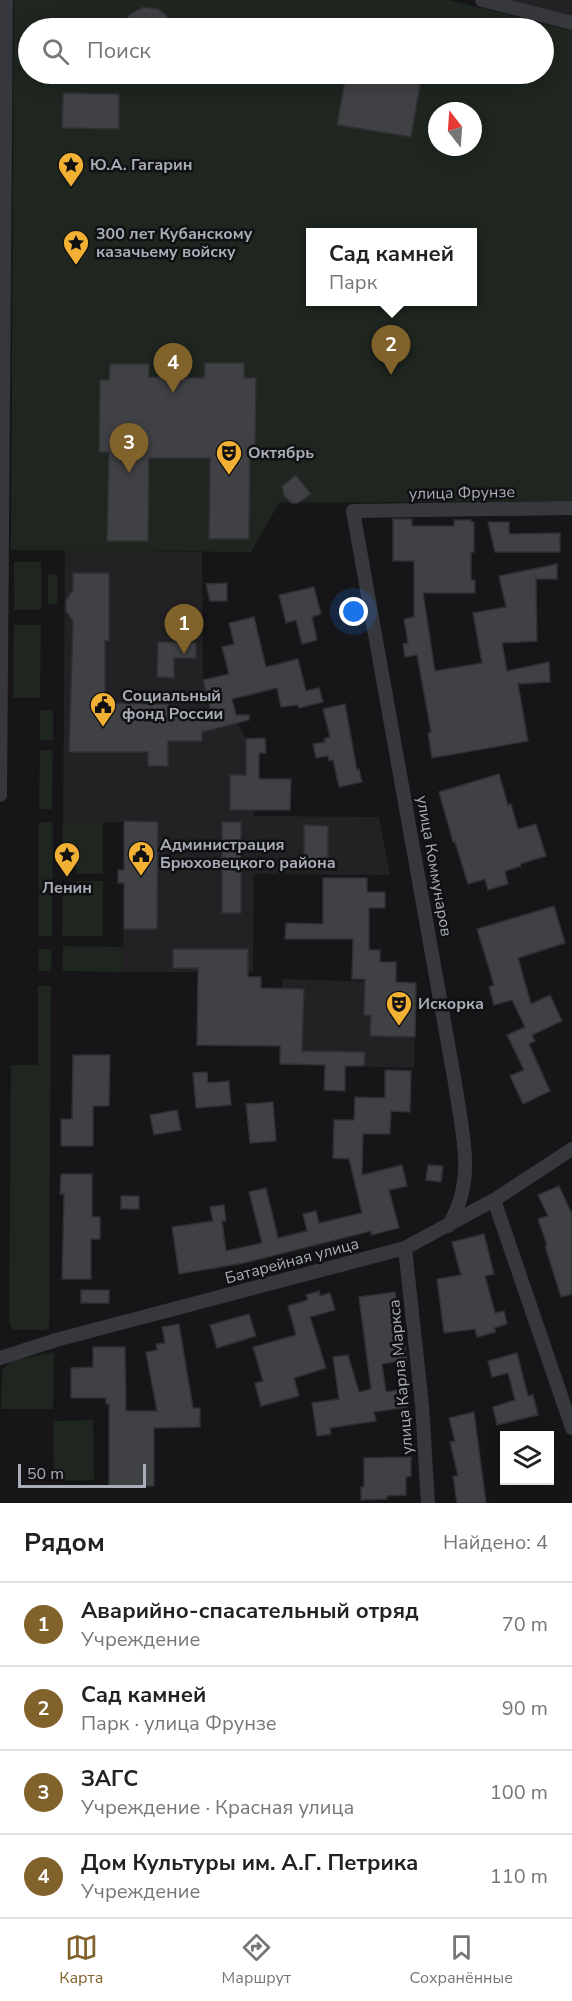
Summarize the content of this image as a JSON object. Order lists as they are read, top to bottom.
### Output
{
  "streets": {
    "street": [
      "улица Фрунзе",
      "улица Коммунаров",
      "Батарейная улица",
      "улица Карла Маркса"
    ]
  },
  "crossings": [
    ["улица Фрунзе", "улица Коммунаров"],
    ["улица Коммунаров", "Батарейная улица"],
    ["Батарейная улица", "улица Карла Маркса"]
  ],
  "places": {
    "place": ["Ю.А. Гагарин", "300 лет Кубанскому казачьему войску", "Ленин"],
    "theatre": ["Октябрь", "Искорка"],
    "public building": ["Социальный фонд России", "Администрация Брюховецкого района"]
  },
  "scale_bar": "50 m",
  "north": "top",
  "page": {
    "search": "Поиск",
    "popup": ["Сад камней", "Парк"],
    "pins": [
      "2",
      "4",
      "3",
      "1"
    ],
    "scale": "50 m",
    "heading": ["Рядом", "Найдено: 4"],
    "list": [
      {
        "mark": "1",
        "name": "Аварийно-спасательный отряд",
        "note": "Учреждение",
        "value": "70 m"
      },
      {
        "mark": "2",
        "name": "Сад камней",
        "note": "Парк · улица Фрунзе",
        "value": "90 m"
      },
      {
        "mark": "3",
        "name": "ЗАГС",
        "note": "Учреждение · Красная улица",
        "value": "100 m"
      },
      {
        "mark": "4",
        "name": "Дом Культуры им. А.Г. Петрика",
        "note": "Учреждение",
        "value": "110 m"
      }
    ],
    "nav": ["Карта", "Маршрут", "Сохранённые"]
  }
}
